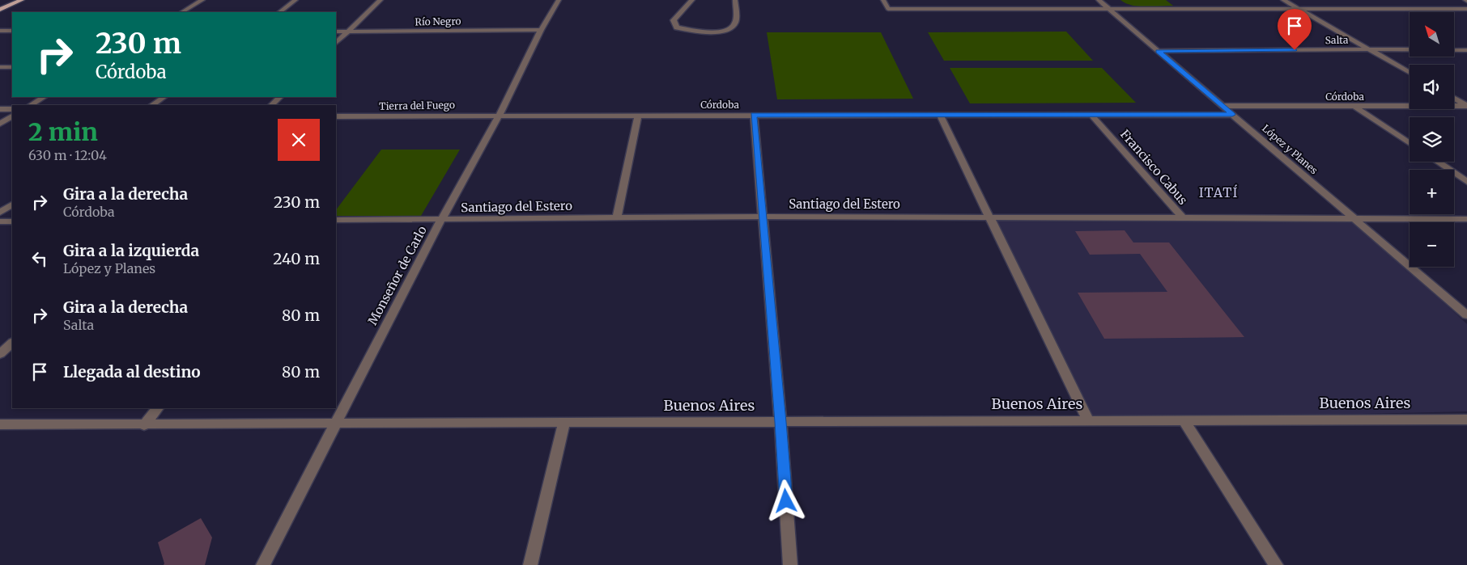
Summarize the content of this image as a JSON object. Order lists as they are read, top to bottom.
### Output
{
  "streets": {
    "street": [
      "Río Negro",
      "Salta",
      "Córdoba",
      "Tierra del Fuego",
      "López y Planes",
      "Francisco Cabus",
      "Santiago del Estero",
      "Monseñor de Carlo",
      "Buenos Aires"
    ]
  },
  "crossings": [
    ["Río Negro", "Monseñor de Carlo"],
    ["Salta", "López y Planes"],
    ["Córdoba", "Tierra del Fuego"],
    ["Córdoba", "López y Planes"],
    ["Córdoba", "Francisco Cabus"],
    ["Córdoba", "Monseñor de Carlo"],
    ["Tierra del Fuego", "Monseñor de Carlo"],
    ["López y Planes", "Santiago del Estero"],
    ["Francisco Cabus", "Santiago del Estero"],
    ["Santiago del Estero", "Monseñor de Carlo"],
    ["Monseñor de Carlo", "Buenos Aires"]
  ],
  "districts": ["ITATÍ"],
  "north": "top left",
  "page": {
    "map_buttons": ["+", "−"],
    "turn": ["230 m", "Córdoba"],
    "heading": ["2 min", "630 m · 12:04"],
    "list": [
      {
        "name": "Gira a la derecha",
        "note": "Córdoba",
        "value": "230 m"
      },
      {
        "name": "Gira a la izquierda",
        "note": "López y Planes",
        "value": "240 m"
      },
      {
        "name": "Gira a la derecha",
        "note": "Salta",
        "value": "80 m"
      },
      {
        "name": "Llegada al destino",
        "value": "80 m"
      }
    ]
  }
}
